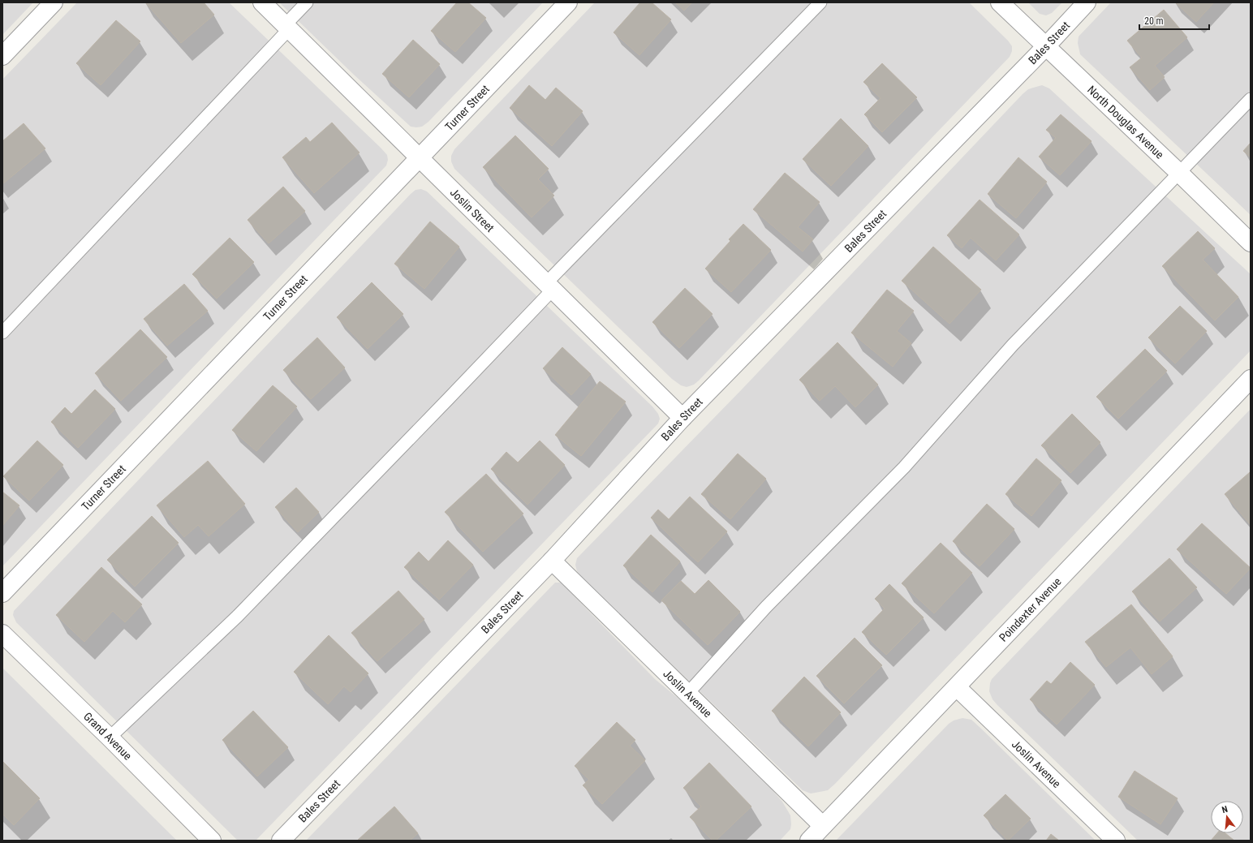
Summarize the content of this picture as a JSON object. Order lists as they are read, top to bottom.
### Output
{
  "streets": {
    "street": [
      "Bales Street",
      "Turner Street",
      "North Douglas Avenue",
      "Joslin Street",
      "Poindexter Avenue",
      "Joslin Avenue",
      "Grand Avenue"
    ]
  },
  "crossings": [
    ["Bales Street", "North Douglas Avenue"],
    ["Bales Street", "Joslin Street"],
    ["Bales Street", "Joslin Avenue"],
    ["Turner Street", "Joslin Street"],
    ["Poindexter Avenue", "Joslin Avenue"]
  ],
  "scale_bar": "20 m",
  "north": "top"
}
